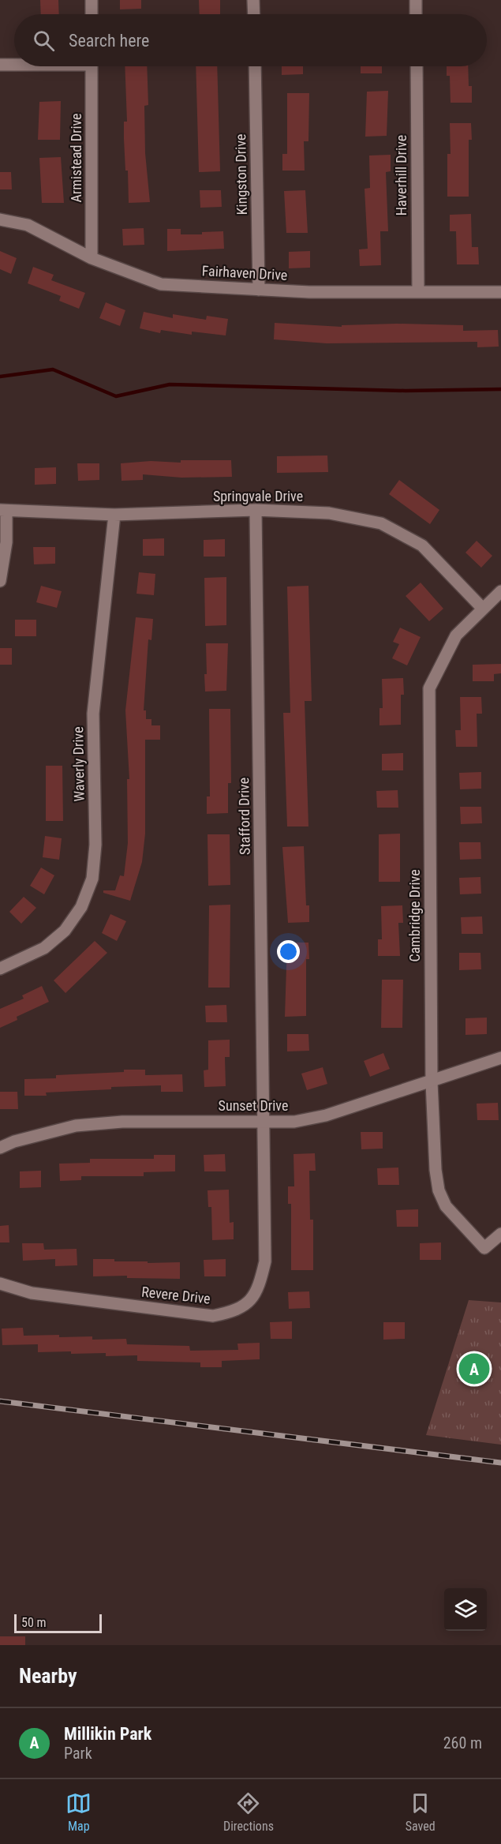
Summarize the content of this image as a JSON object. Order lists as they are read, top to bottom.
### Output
{
  "streets": {
    "street": [
      "Armistead Drive",
      "Kingston Drive",
      "Haverhill Drive",
      "Fairhaven Drive",
      "Springvale Drive",
      "Waverly Drive",
      "Stafford Drive",
      "Cambridge Drive",
      "Sunset Drive",
      "Revere Drive"
    ]
  },
  "crossings": [
    ["Armistead Drive", "Fairhaven Drive"],
    ["Kingston Drive", "Fairhaven Drive"],
    ["Haverhill Drive", "Fairhaven Drive"],
    ["Springvale Drive", "Waverly Drive"],
    ["Springvale Drive", "Stafford Drive"],
    ["Springvale Drive", "Cambridge Drive"],
    ["Stafford Drive", "Sunset Drive"],
    ["Stafford Drive", "Revere Drive"],
    ["Cambridge Drive", "Sunset Drive"],
    ["Sunset Drive", "Revere Drive"]
  ],
  "scale_bar": "50 m",
  "page": {
    "search": "Search here",
    "pins": "A",
    "scale": "50 m",
    "heading": "Nearby",
    "list": [
      {
        "mark": "A",
        "name": "Millikin Park",
        "note": "Park",
        "value": "260 m"
      }
    ],
    "nav": ["Map", "Directions", "Saved"]
  }
}
